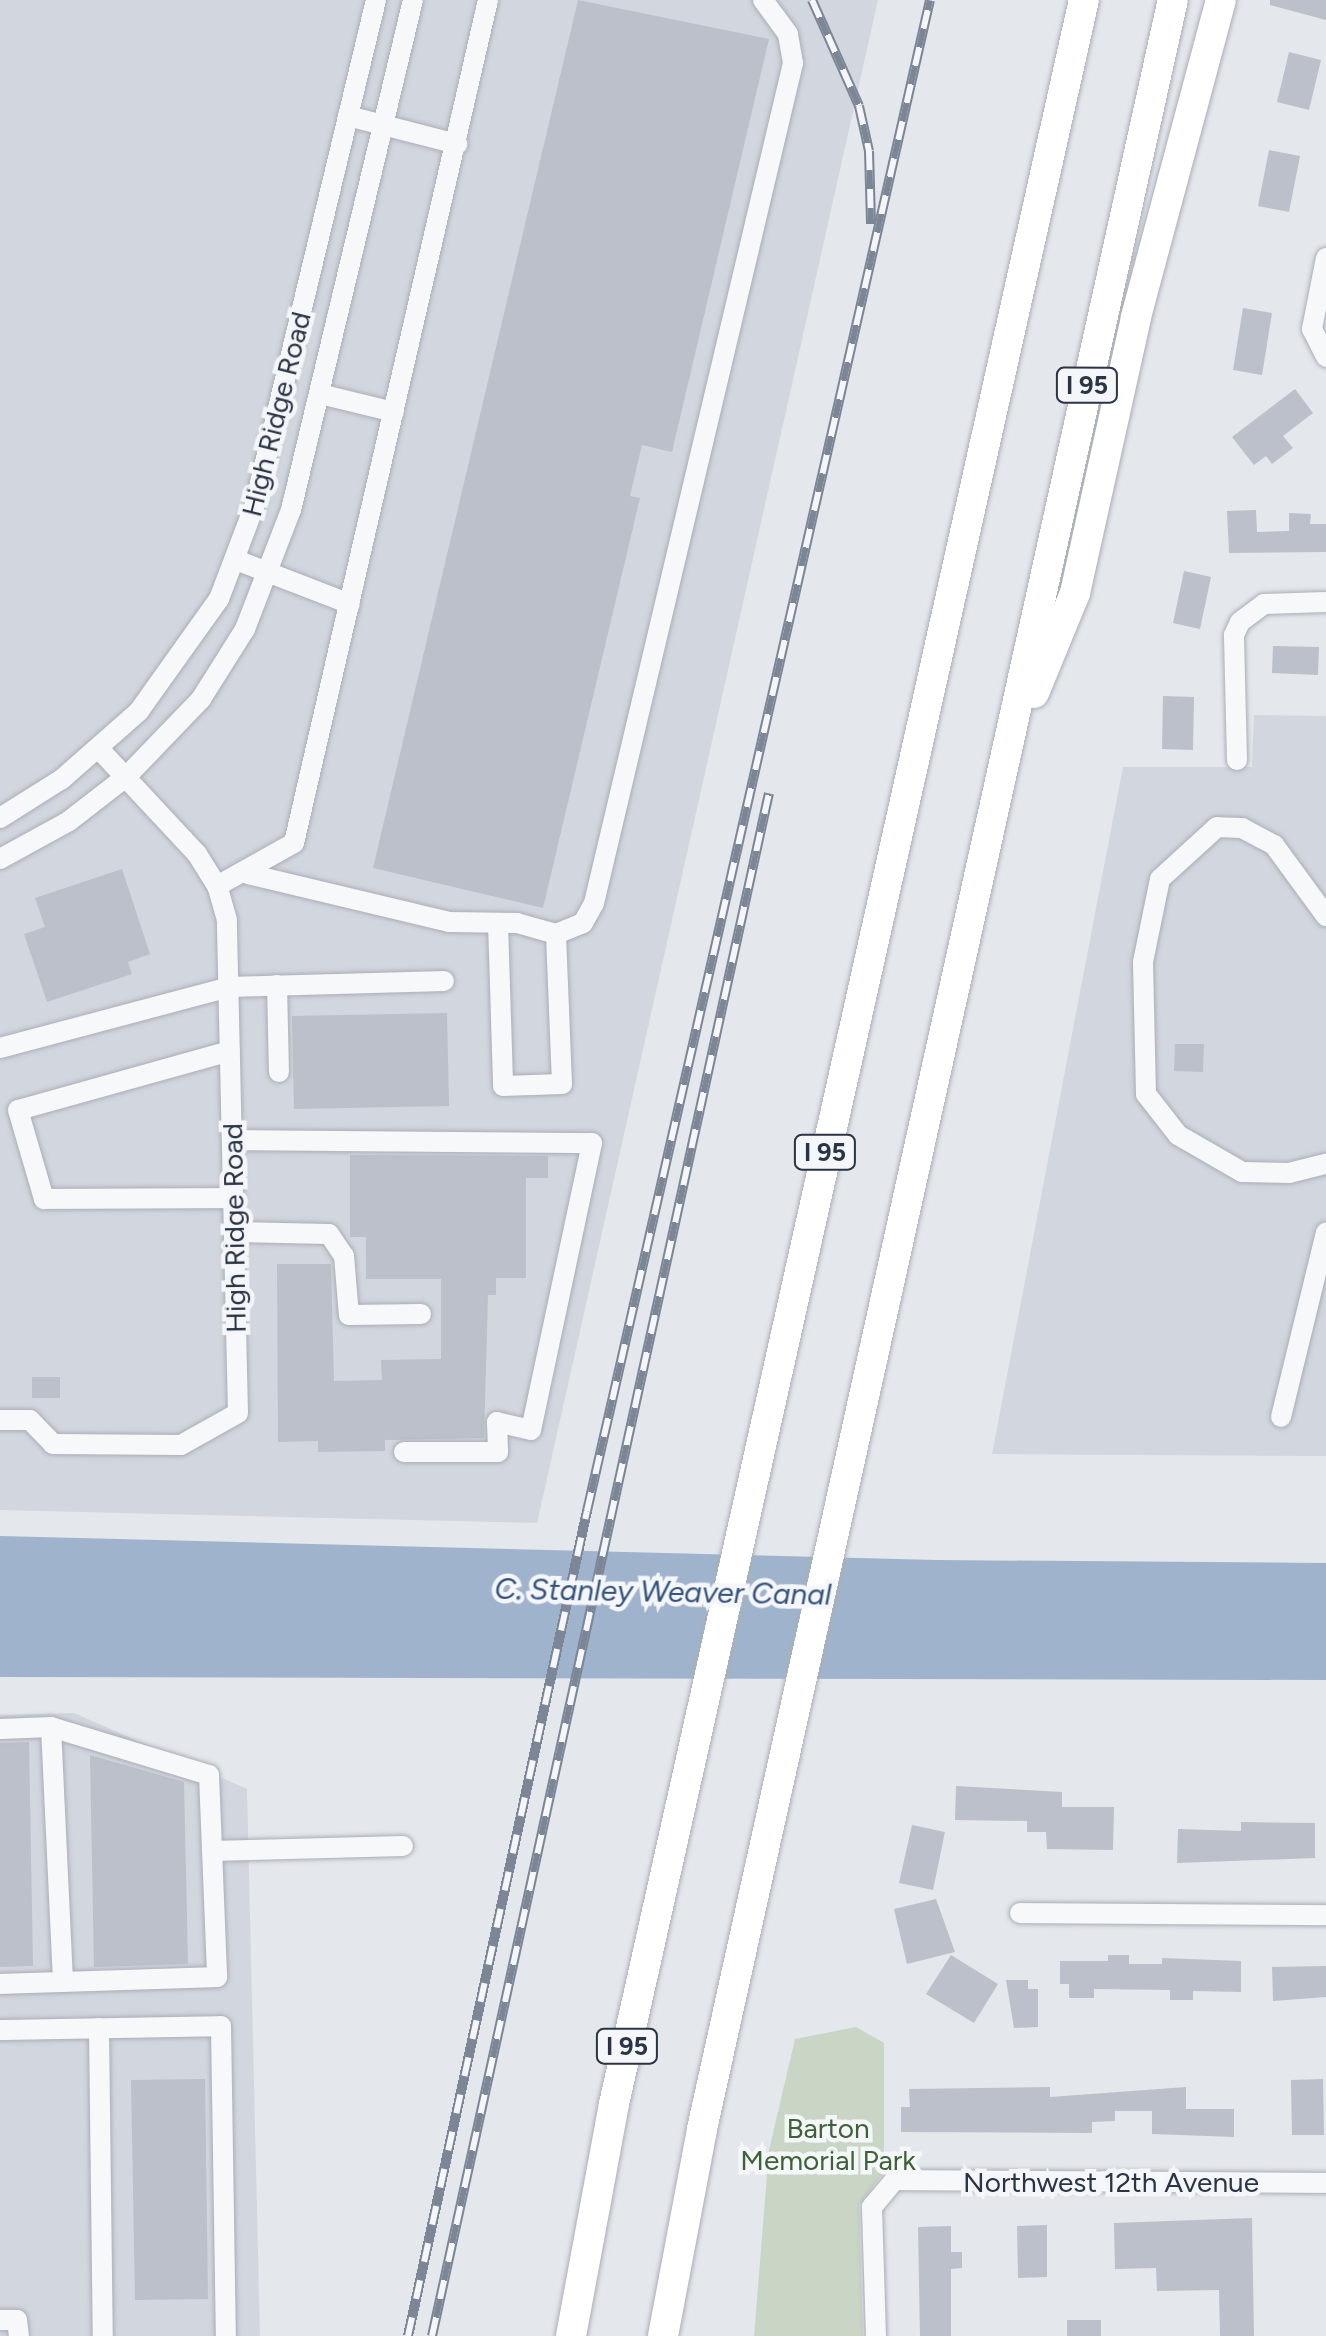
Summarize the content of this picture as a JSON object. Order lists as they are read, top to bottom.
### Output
{
  "streets": {
    "highway": ["I 95"],
    "street": ["High Ridge Road", "Northwest 12th Avenue"]
  },
  "water": ["C. Stanley Weaver Canal"],
  "parks": ["Barton Memorial Park"]
}
